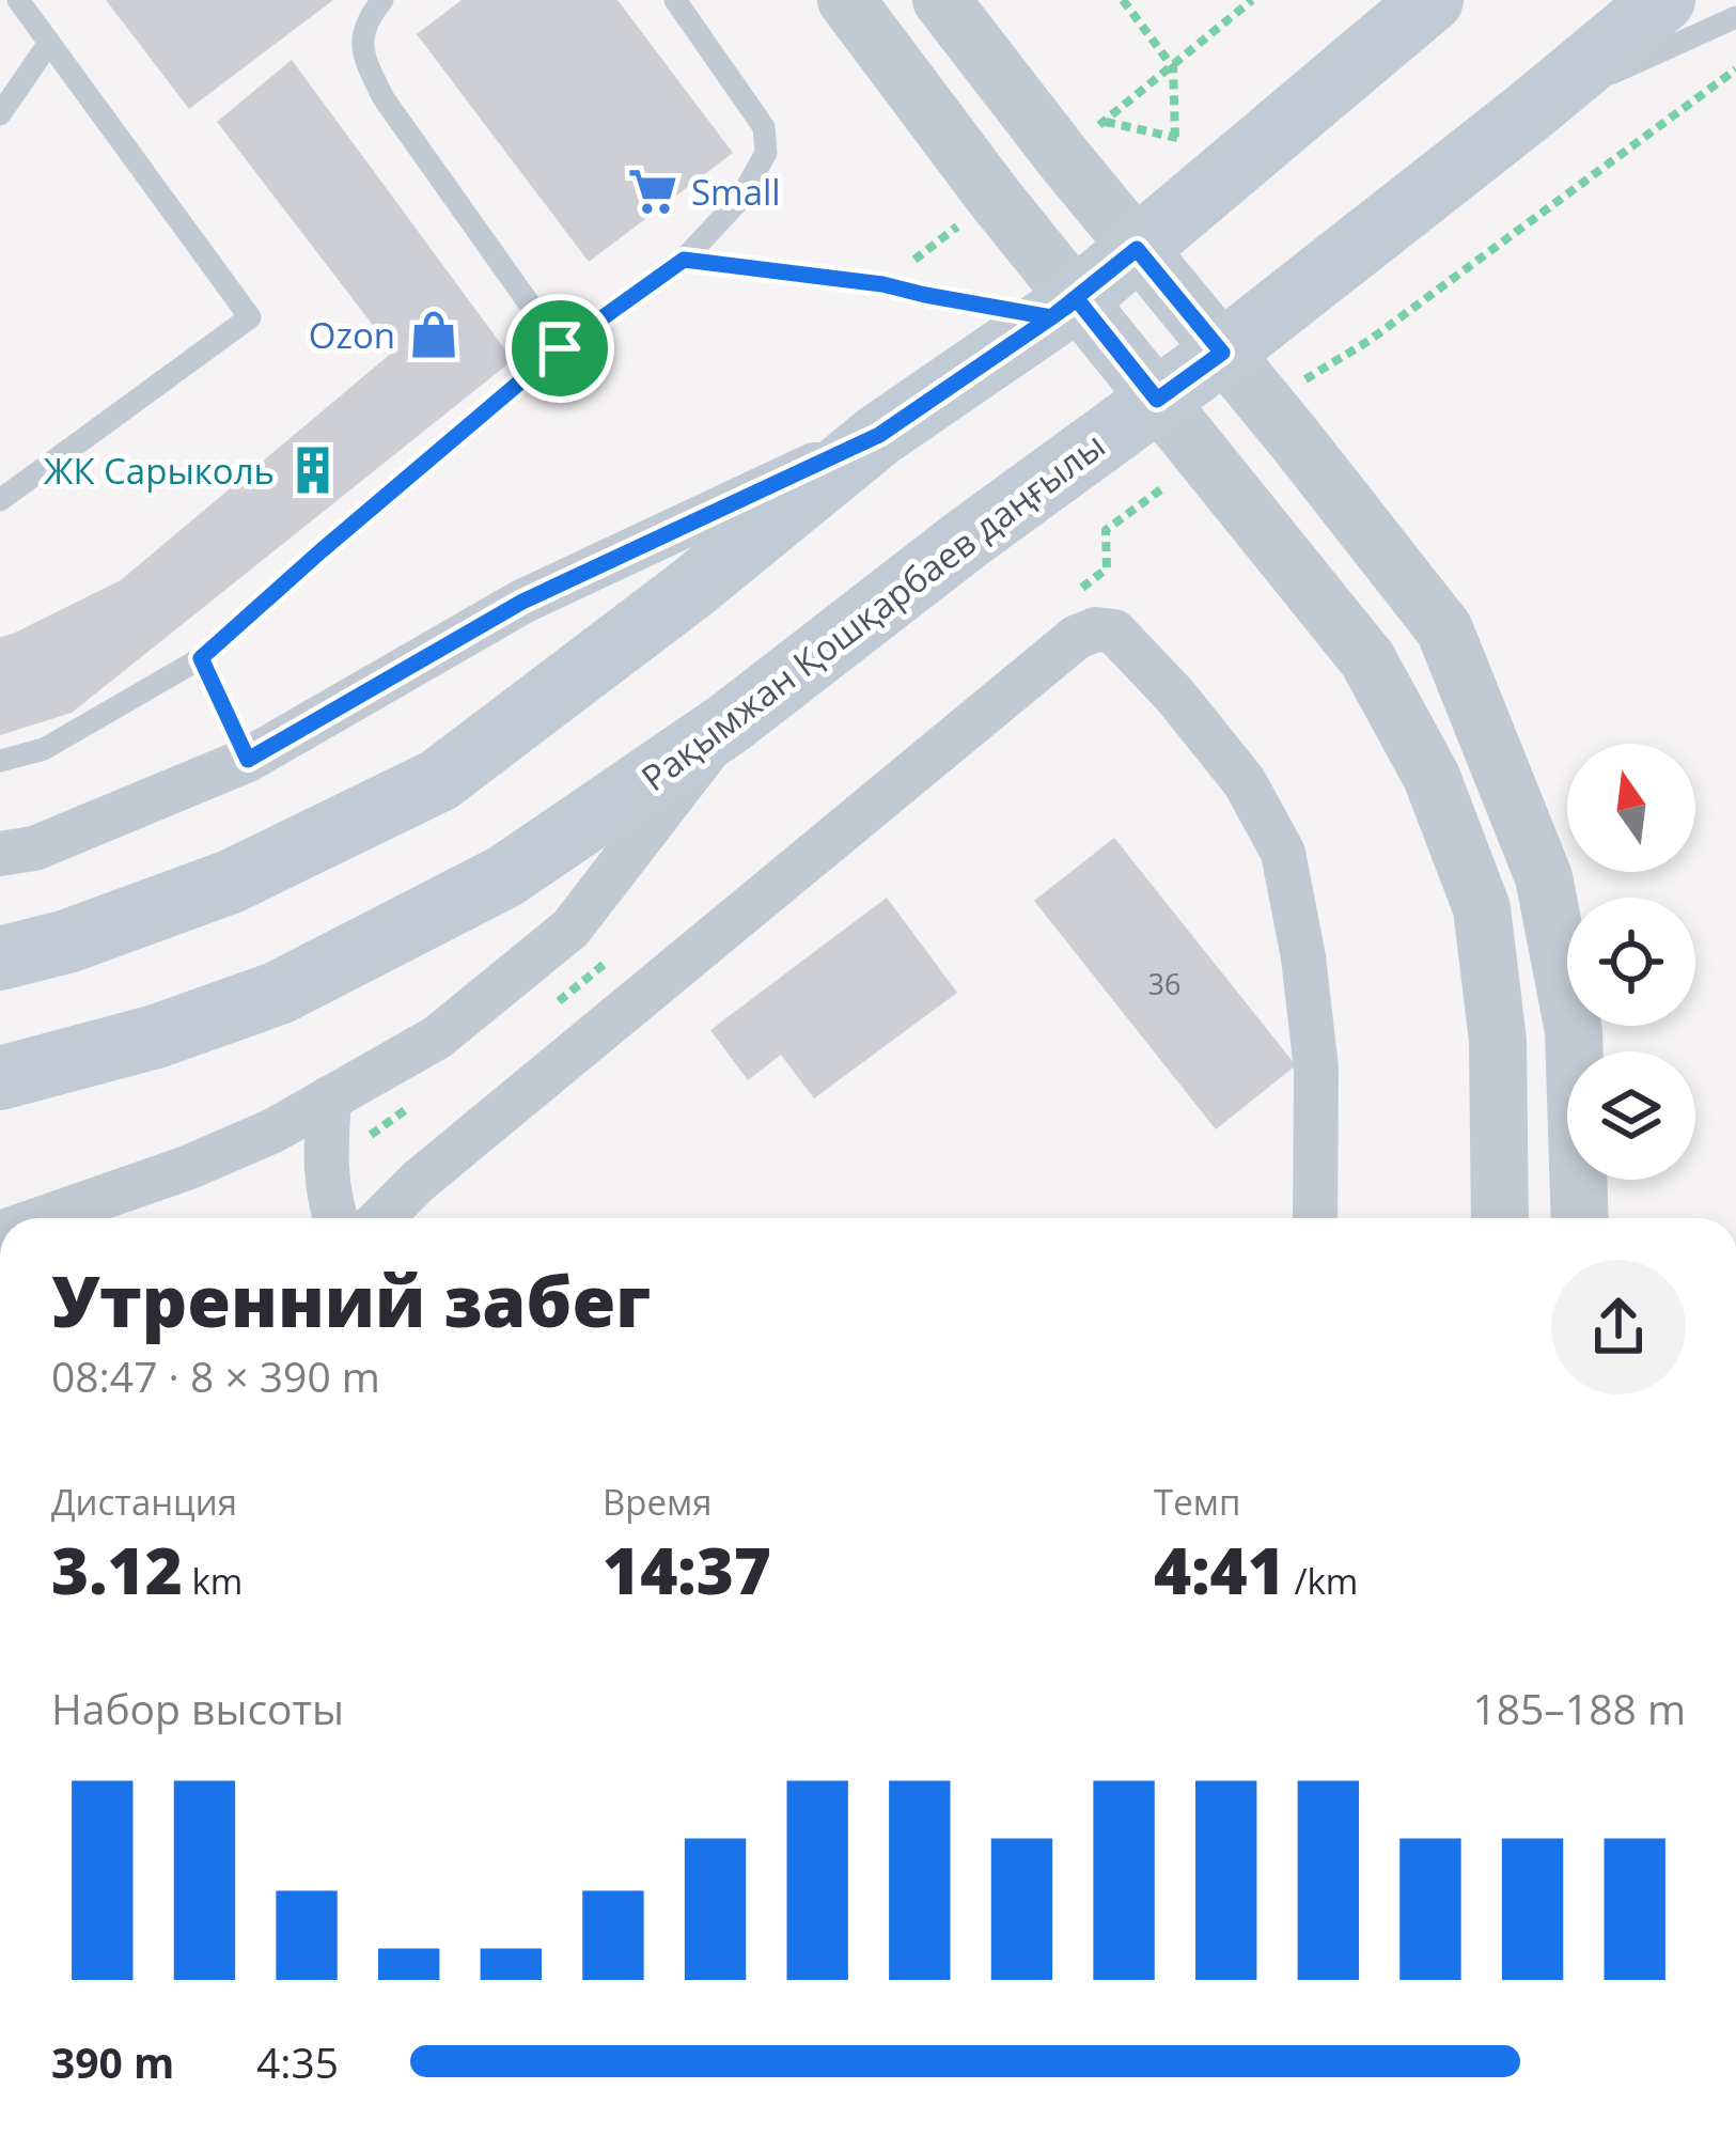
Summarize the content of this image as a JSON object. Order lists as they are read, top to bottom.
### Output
{
  "streets": {
    "main road": ["Рақымжан Қошқарбаев даңғылы"]
  },
  "places": {
    "supermarket": ["Small"],
    "shop": ["Ozon"],
    "building": ["ЖК Сарыколь"]
  },
  "house_numbers": ["36"],
  "north": "top",
  "page": {
    "heading": ["Утренний забег", "08:47 · 8 × 390 m"],
    "stats": [
      ["Дистанция", "3.12 km"],
      ["Время", "14:37"],
      ["Темп", "4:41 /km"]
    ],
    "chart": ["Набор высоты", "185–188 m"],
    "list": [
      {
        "name": "390 m",
        "note": "4:35"
      }
    ]
  }
}
